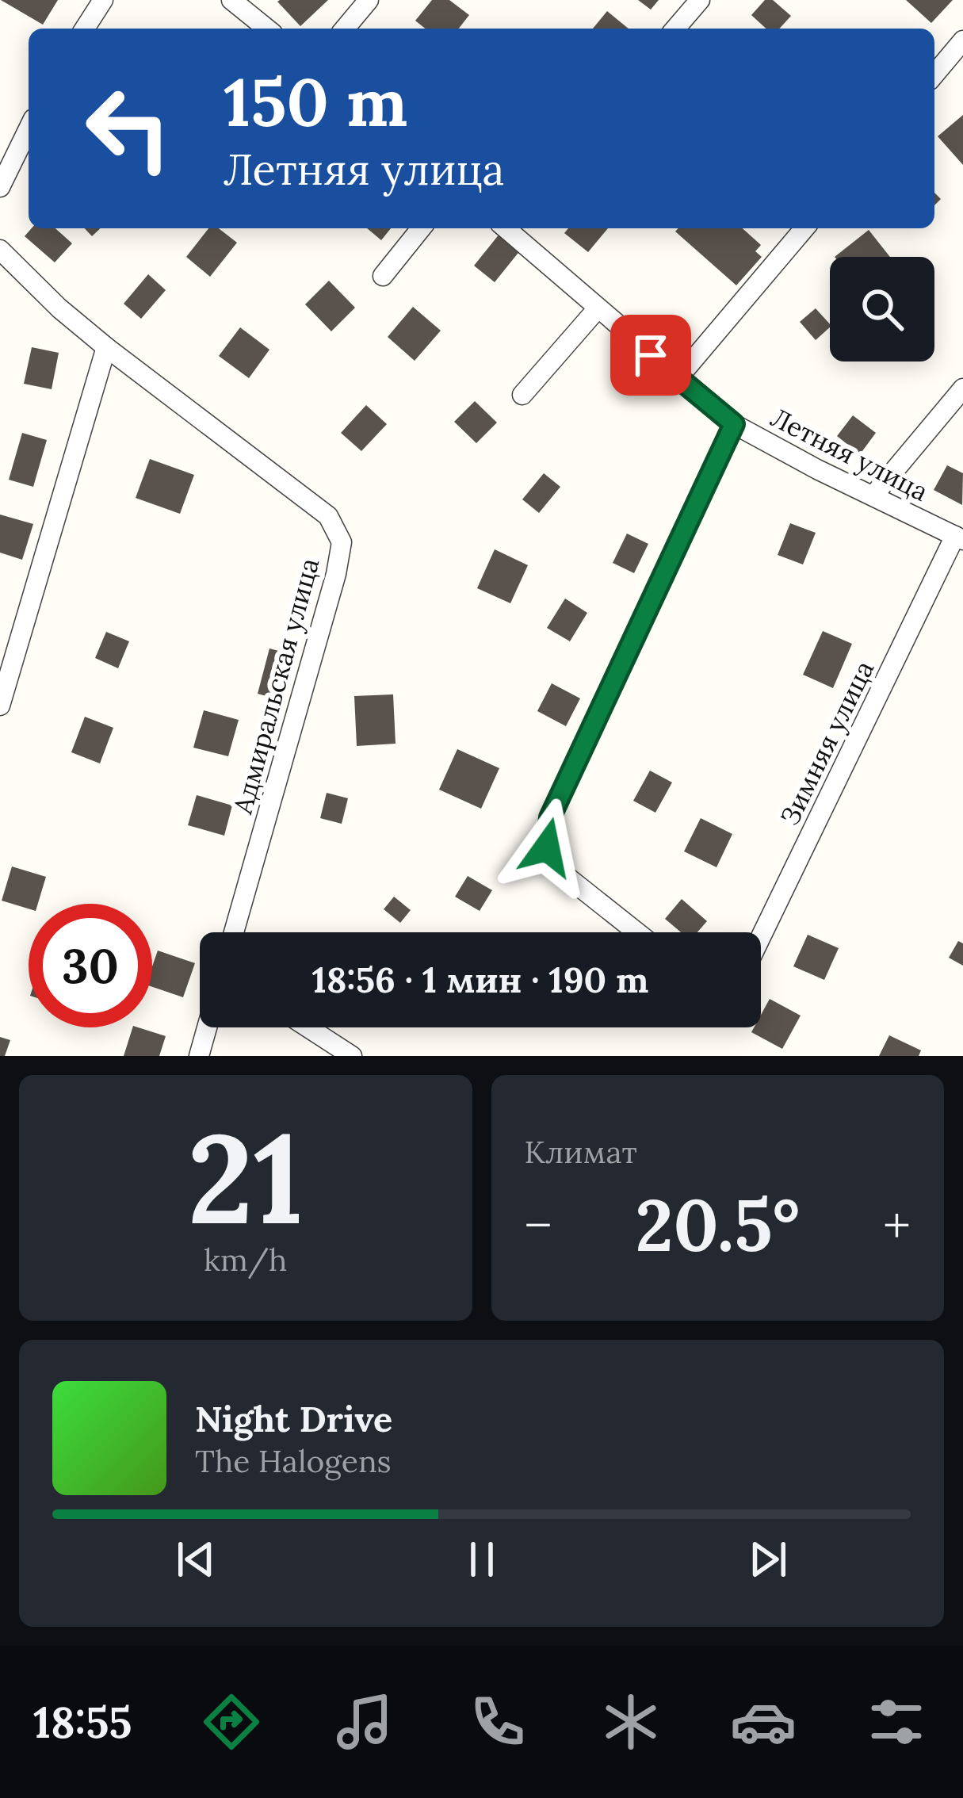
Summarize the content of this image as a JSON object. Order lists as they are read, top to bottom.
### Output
{
  "streets": {
    "street": ["Летняя улица", "Адмиральская улица", "Зимняя улица"]
  },
  "crossings": [
    ["Летняя улица", "Зимняя улица"]
  ],
  "page": {
    "turn": ["150 m", "Летняя улица"],
    "limit": "30",
    "trip": "18:56 · 1 мин · 190 m",
    "tile": [
      ["21", "km/h"],
      "Климат"
    ],
    "heat": ["−", "20.5°", "+"],
    "song": ["Night Drive", "The Halogens"],
    "tabs": "18:55"
  }
}
